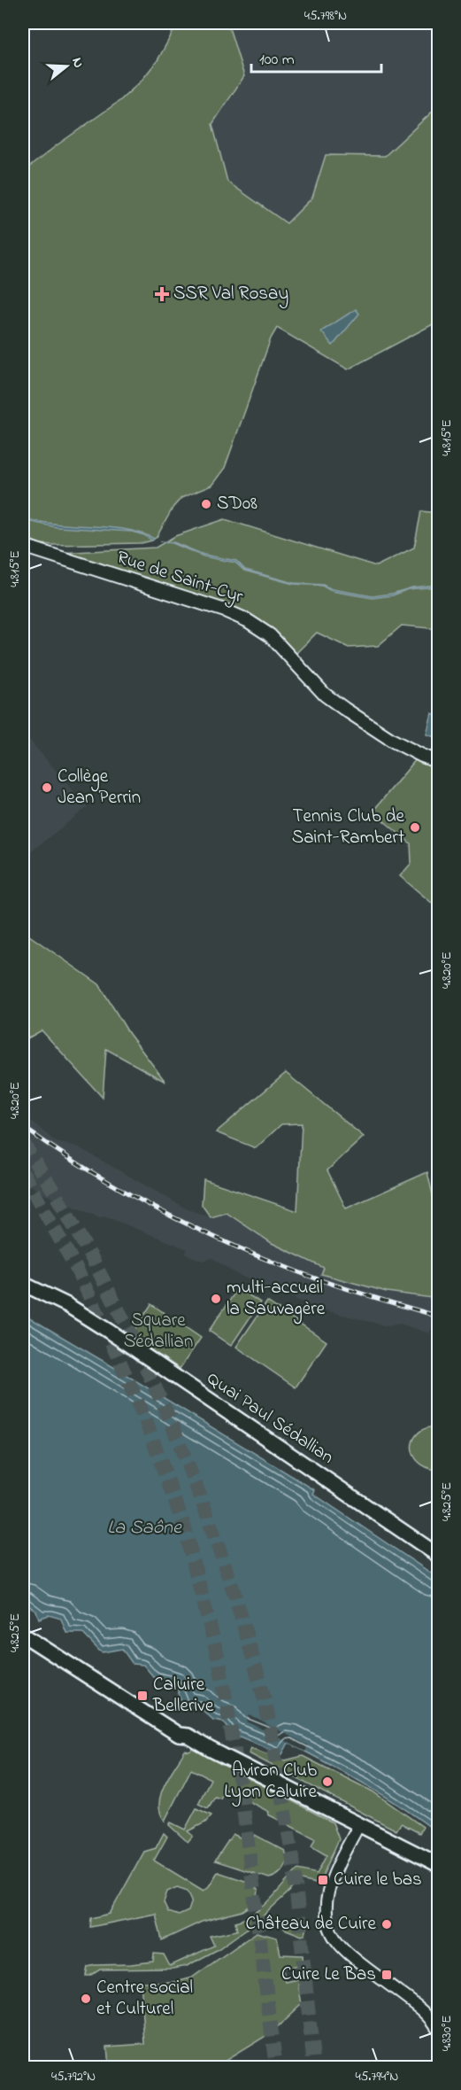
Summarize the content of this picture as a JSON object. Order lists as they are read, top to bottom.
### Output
{
  "streets": {
    "main road": ["Rue de Saint-Cyr", "Quai Paul Sédallian"]
  },
  "water": ["La Saône"],
  "parks": ["Square Sédallian"],
  "places": {
    "health": ["SSR Val Rosay"],
    "other": [
      "SD08",
      "Collège Jean Perrin",
      "Tennis Club de Saint-Rambert",
      "multi-accueil la Sauvagère",
      "Aviron Club Lyon Caluire",
      "Château de Cuire",
      "Centre social et Culturel"
    ],
    "transit": ["Caluire Bellerive", "Cuire le bas", "Cuire Le Bas"]
  },
  "scale_bar": "100 m",
  "north": "right",
  "coordinates": [
    "45.798°N",
    "4.815°E",
    "4.820°E",
    "4.825°E",
    "4.830°E",
    "45.792°N",
    "45.794°N"
  ]
}
